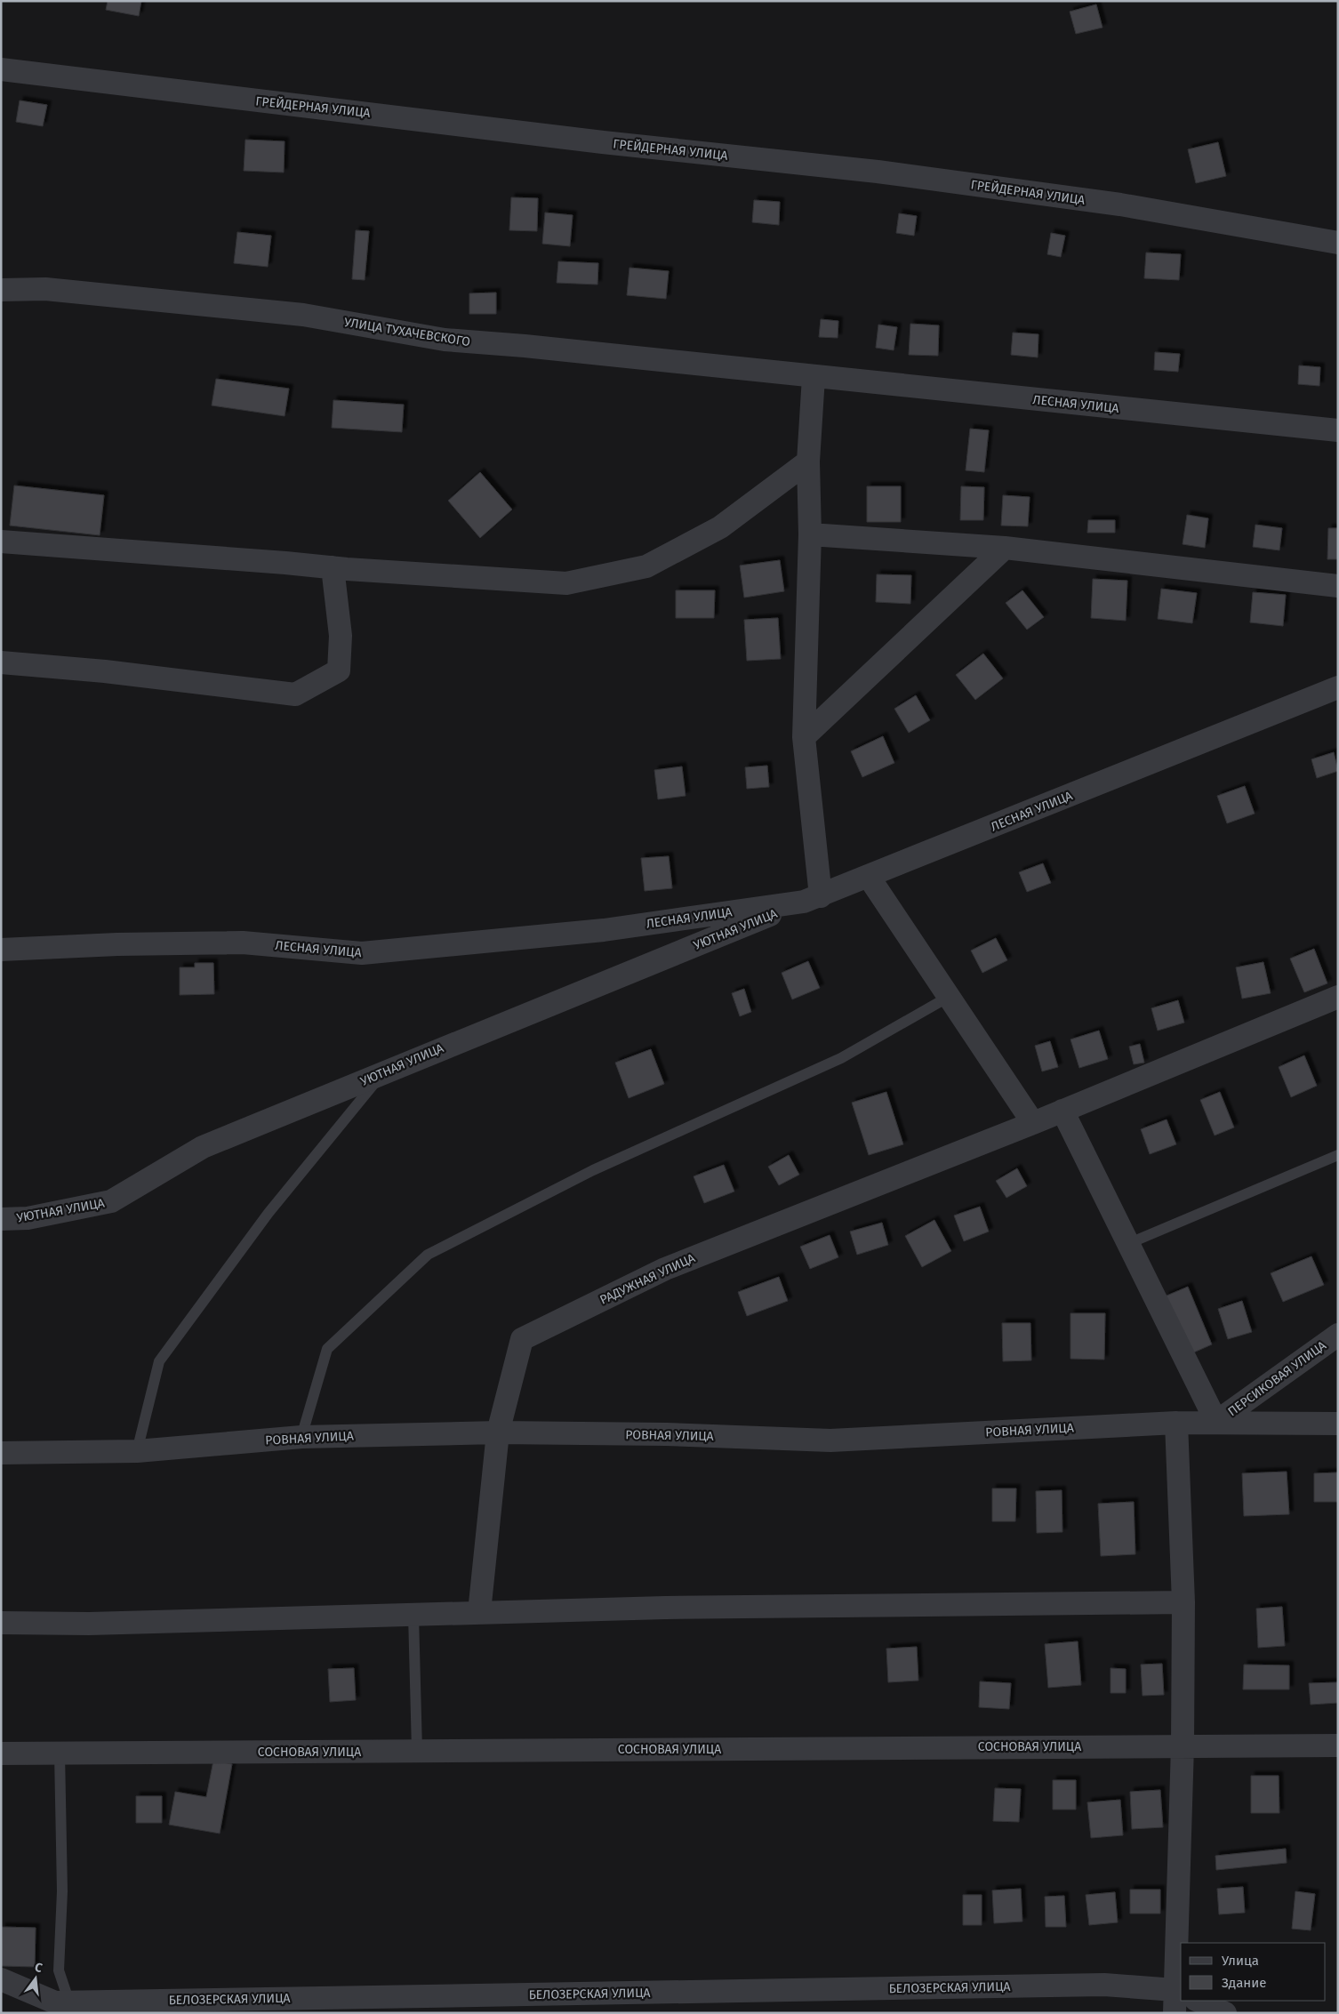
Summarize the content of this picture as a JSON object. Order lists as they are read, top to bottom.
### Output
{
  "streets": {
    "street": [
      "ГРЕЙДЕРНАЯ УЛИЦА",
      "УЛИЦА ТУХАЧЕВСКОГО",
      "ЛЕСНАЯ УЛИЦА",
      "УЮТНАЯ УЛИЦА",
      "РАДУЖНАЯ УЛИЦА",
      "ПЕРСИКОВАЯ УЛИЦА",
      "РОВНАЯ УЛИЦА",
      "СОСНОВАЯ УЛИЦА",
      "БЕЛОЗЕРСКАЯ УЛИЦА"
    ]
  },
  "crossings": [
    ["УЛИЦА ТУХАЧЕВСКОГО", "ЛЕСНАЯ УЛИЦА"],
    ["ЛЕСНАЯ УЛИЦА", "УЮТНАЯ УЛИЦА"],
    ["РАДУЖНАЯ УЛИЦА", "РОВНАЯ УЛИЦА"],
    ["ПЕРСИКОВАЯ УЛИЦА", "РОВНАЯ УЛИЦА"]
  ],
  "legend": ["Улица", "Здание"],
  "north": "top"
}
